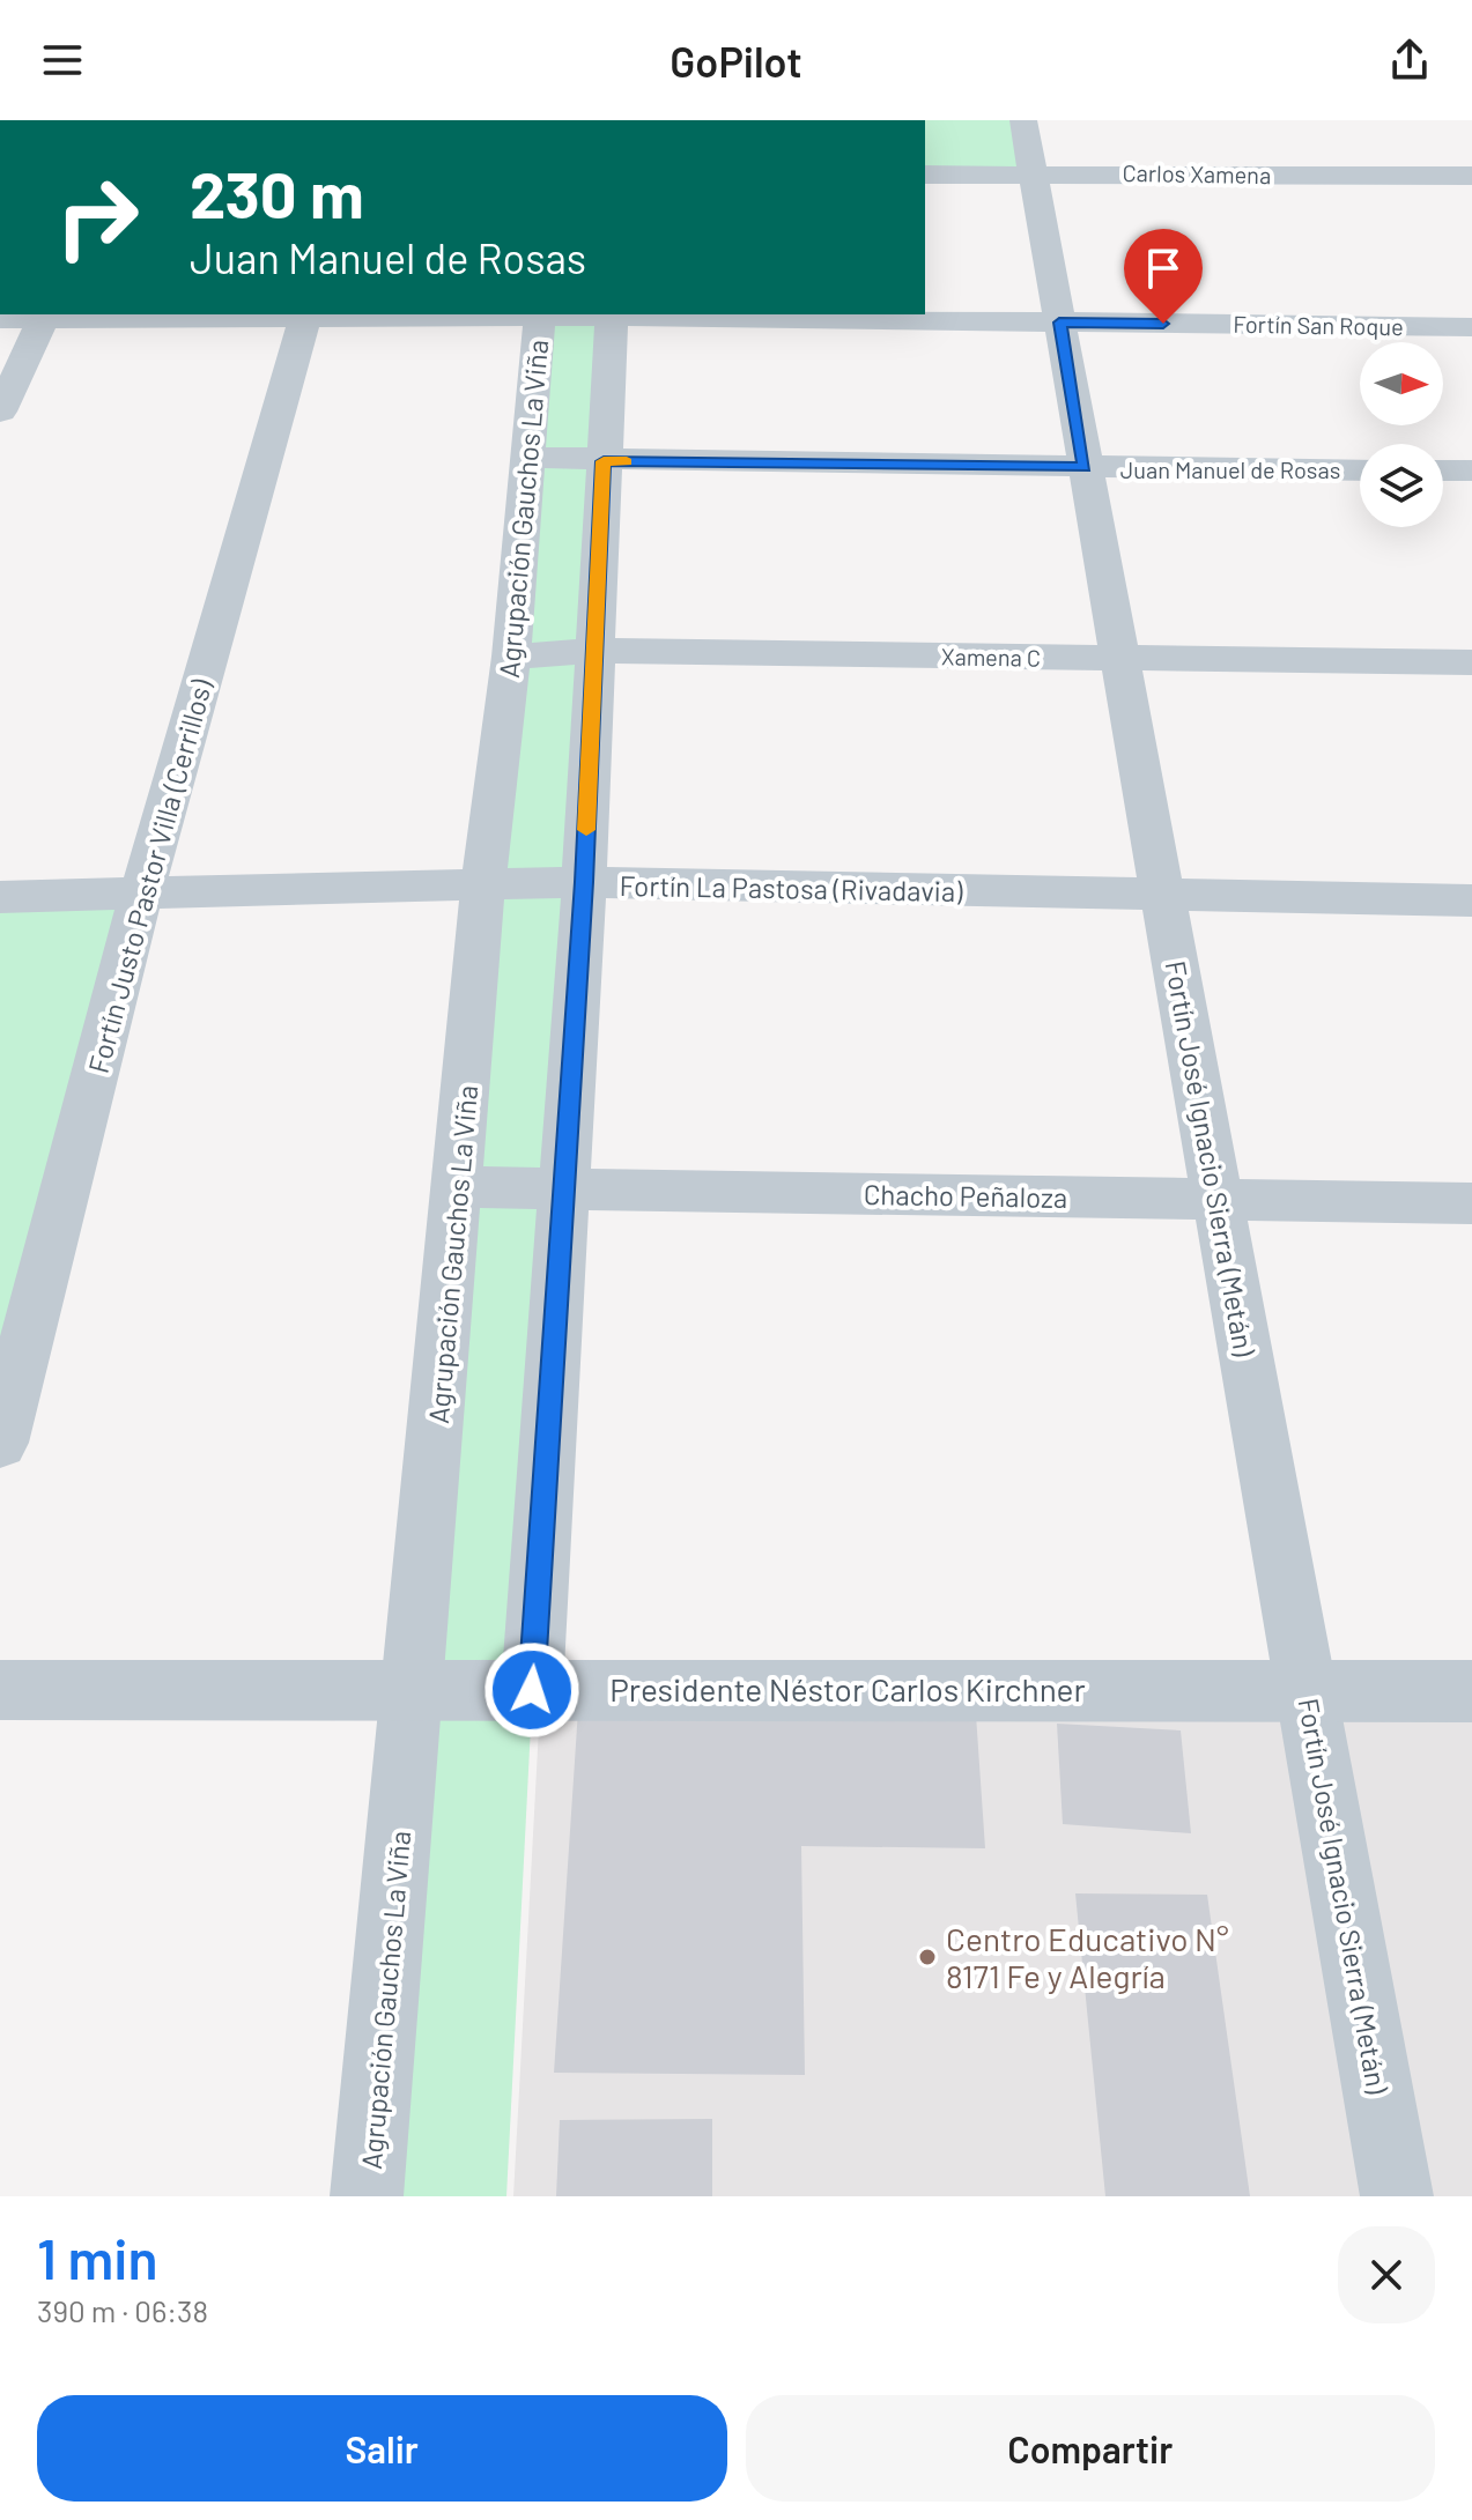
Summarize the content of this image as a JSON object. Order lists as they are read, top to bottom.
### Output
{
  "streets": {
    "street": [
      "Carlos Xamena",
      "Fortín San Roque",
      "Juan Manuel de Rosas",
      "Agrupación Gauchos La Viña",
      "Xamena C",
      "Fortín Justo Pastor Villa (Cerrillos)",
      "Fortín La Pastosa (Rivadavia)",
      "Fortín José Ignacio Sierra (Metán)",
      "Chacho Peñaloza",
      "Presidente Néstor Carlos Kirchner"
    ]
  },
  "crossings": [
    ["Carlos Xamena", "Fortín José Ignacio Sierra (Metán)"],
    ["Fortín San Roque", "Agrupación Gauchos La Viña"],
    ["Fortín San Roque", "Fortín Justo Pastor Villa (Cerrillos)"],
    ["Fortín San Roque", "Fortín José Ignacio Sierra (Metán)"],
    ["Juan Manuel de Rosas", "Agrupación Gauchos La Viña"],
    ["Juan Manuel de Rosas", "Fortín José Ignacio Sierra (Metán)"],
    ["Agrupación Gauchos La Viña", "Xamena C"],
    ["Agrupación Gauchos La Viña", "Fortín La Pastosa (Rivadavia)"],
    ["Agrupación Gauchos La Viña", "Chacho Peñaloza"],
    ["Agrupación Gauchos La Viña", "Presidente Néstor Carlos Kirchner"],
    ["Xamena C", "Fortín José Ignacio Sierra (Metán)"],
    ["Fortín Justo Pastor Villa (Cerrillos)", "Fortín La Pastosa (Rivadavia)"],
    ["Fortín La Pastosa (Rivadavia)", "Fortín José Ignacio Sierra (Metán)"],
    ["Fortín José Ignacio Sierra (Metán)", "Chacho Peñaloza"],
    ["Fortín José Ignacio Sierra (Metán)", "Presidente Néstor Carlos Kirchner"]
  ],
  "places": ["Centro Educativo N° 8171 Fe y Alegría"],
  "north": "right",
  "page": {
    "header": "GoPilot",
    "turn": ["230 m", "Juan Manuel de Rosas"],
    "heading": ["1 min", "390 m · 06:38"],
    "buttons": ["Salir", "Compartir"]
  }
}
